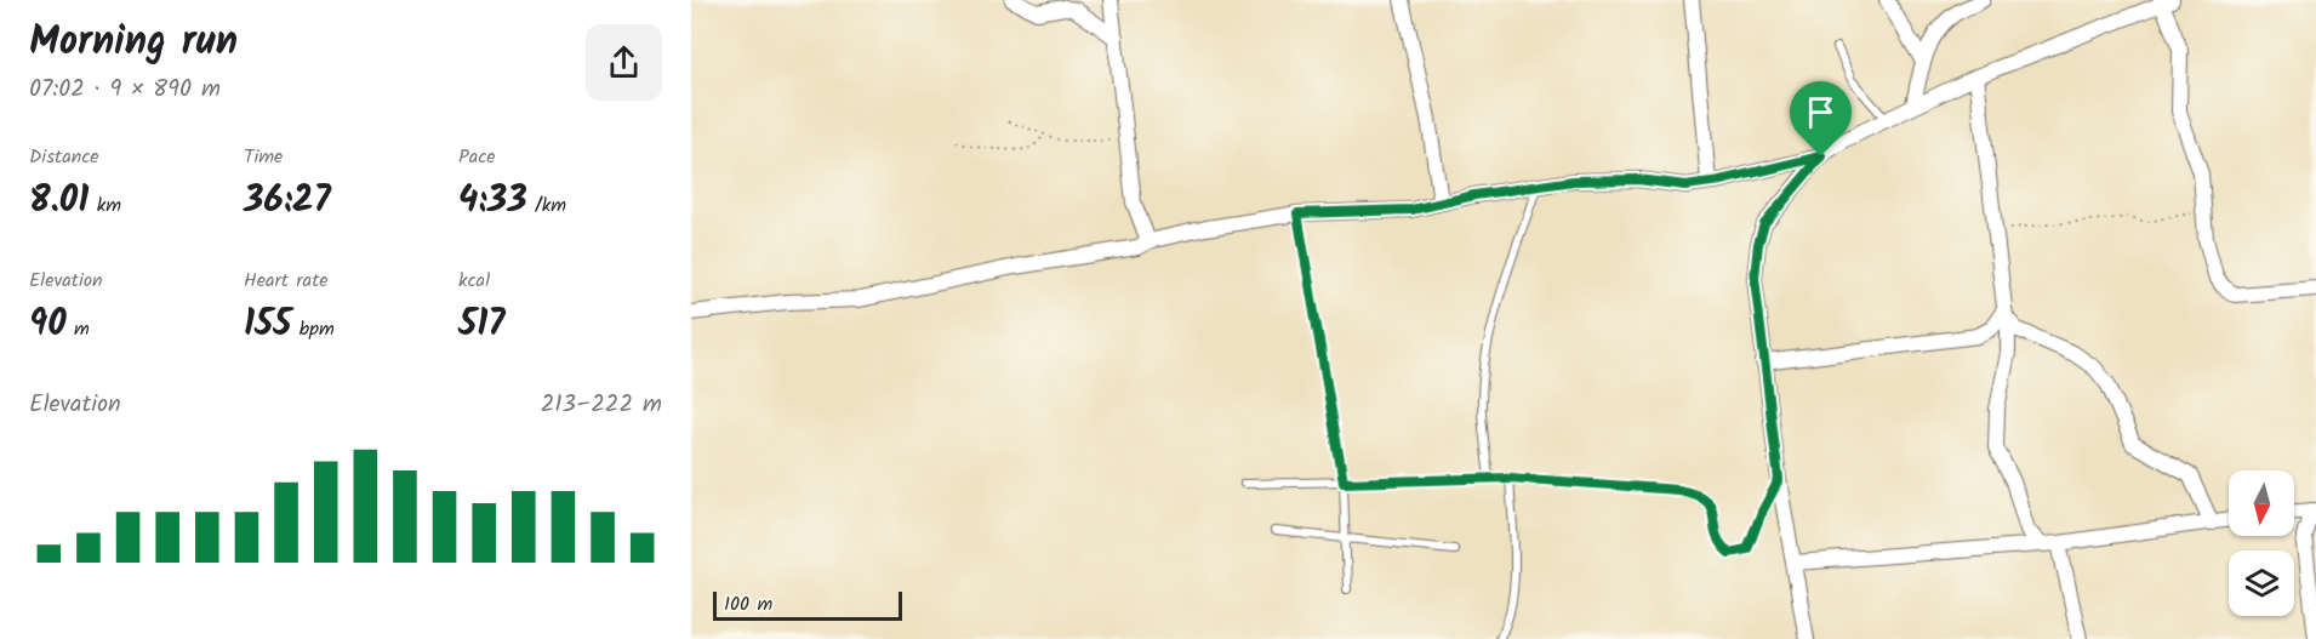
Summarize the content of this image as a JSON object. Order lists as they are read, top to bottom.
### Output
{
  "scale_bar": "100 m",
  "north": "bottom",
  "page": {
    "heading": ["Morning run", "07:02 · 9 × 890 m"],
    "stats": [
      ["Distance", "8.01 km"],
      ["Time", "36:27"],
      ["Pace", "4:33 /km"],
      ["Elevation", "90 m"],
      ["Heart rate", "155 bpm"],
      ["kcal", "517"]
    ],
    "chart": ["Elevation", "213–222 m"],
    "scale": "100 m"
  }
}
